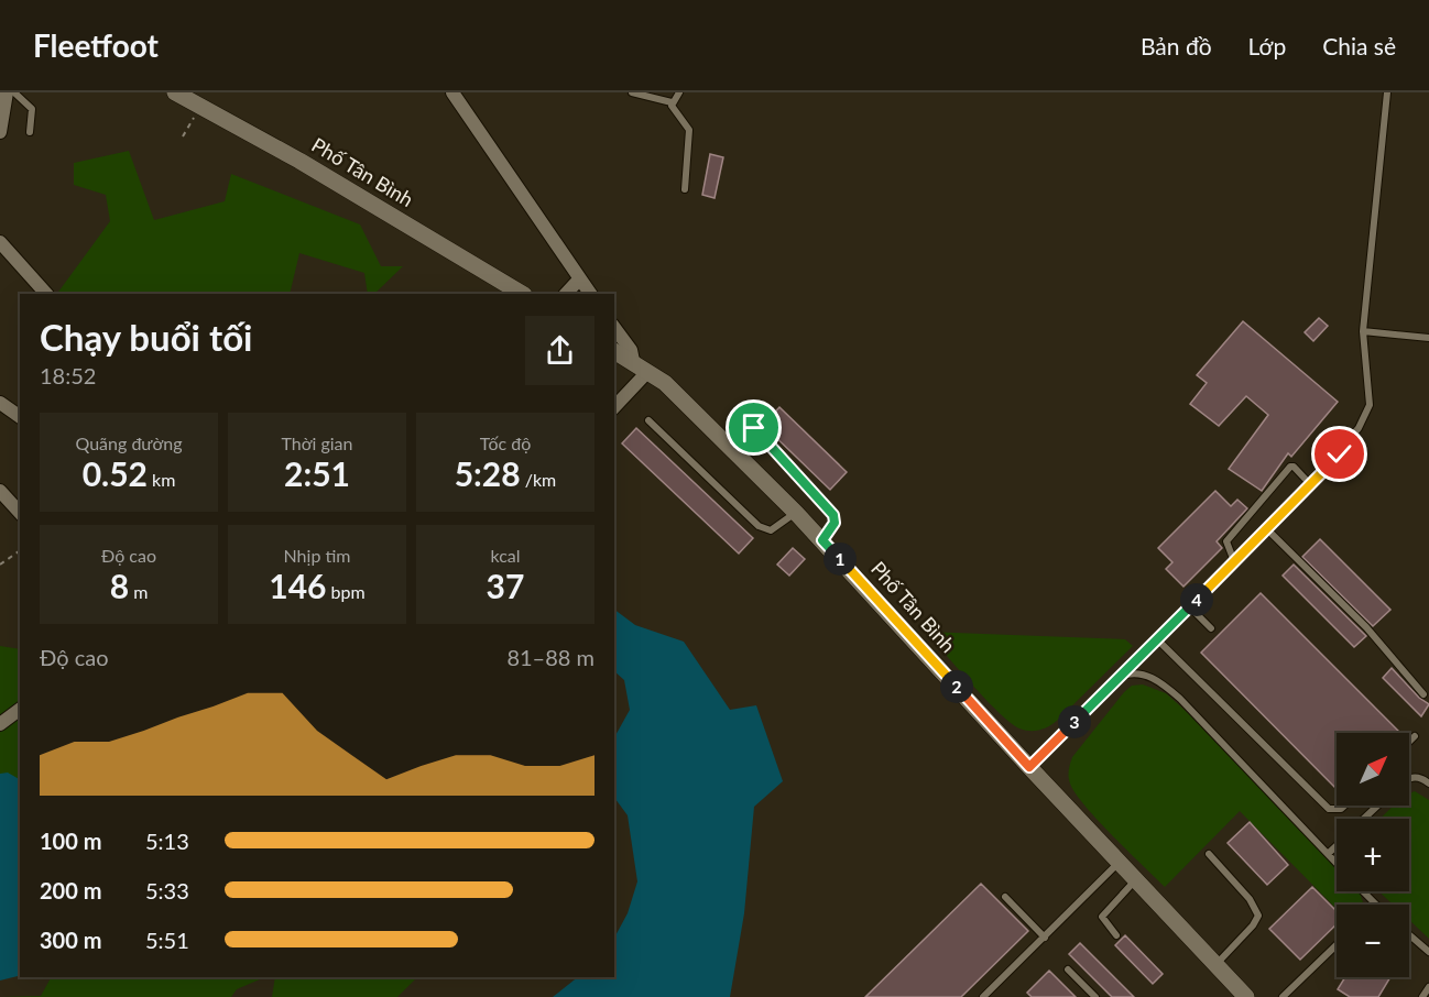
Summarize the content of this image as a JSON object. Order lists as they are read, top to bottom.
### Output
{
  "streets": {
    "street": ["Phố Tân Bình"]
  },
  "north": "top right",
  "page": {
    "header": "Fleetfoot",
    "nav": ["Bản đồ", "Lớp", "Chia sẻ"],
    "heading": ["Chạy buổi tối", "18:52"],
    "stats": [
      ["Quãng đường", "0.52 km"],
      ["Thời gian", "2:51"],
      ["Tốc độ", "5:28 /km"],
      ["Độ cao", "8 m"],
      ["Nhịp tim", "146 bpm"],
      ["kcal", "37"]
    ],
    "pins": [
      "1",
      "4",
      "2",
      "3"
    ],
    "chart": ["Độ cao", "81–88 m"],
    "map_buttons": ["+", "−"],
    "list": [
      {
        "name": "100 m",
        "note": "5:13"
      },
      {
        "name": "200 m",
        "note": "5:33"
      },
      {
        "name": "300 m",
        "note": "5:51"
      }
    ]
  }
}
